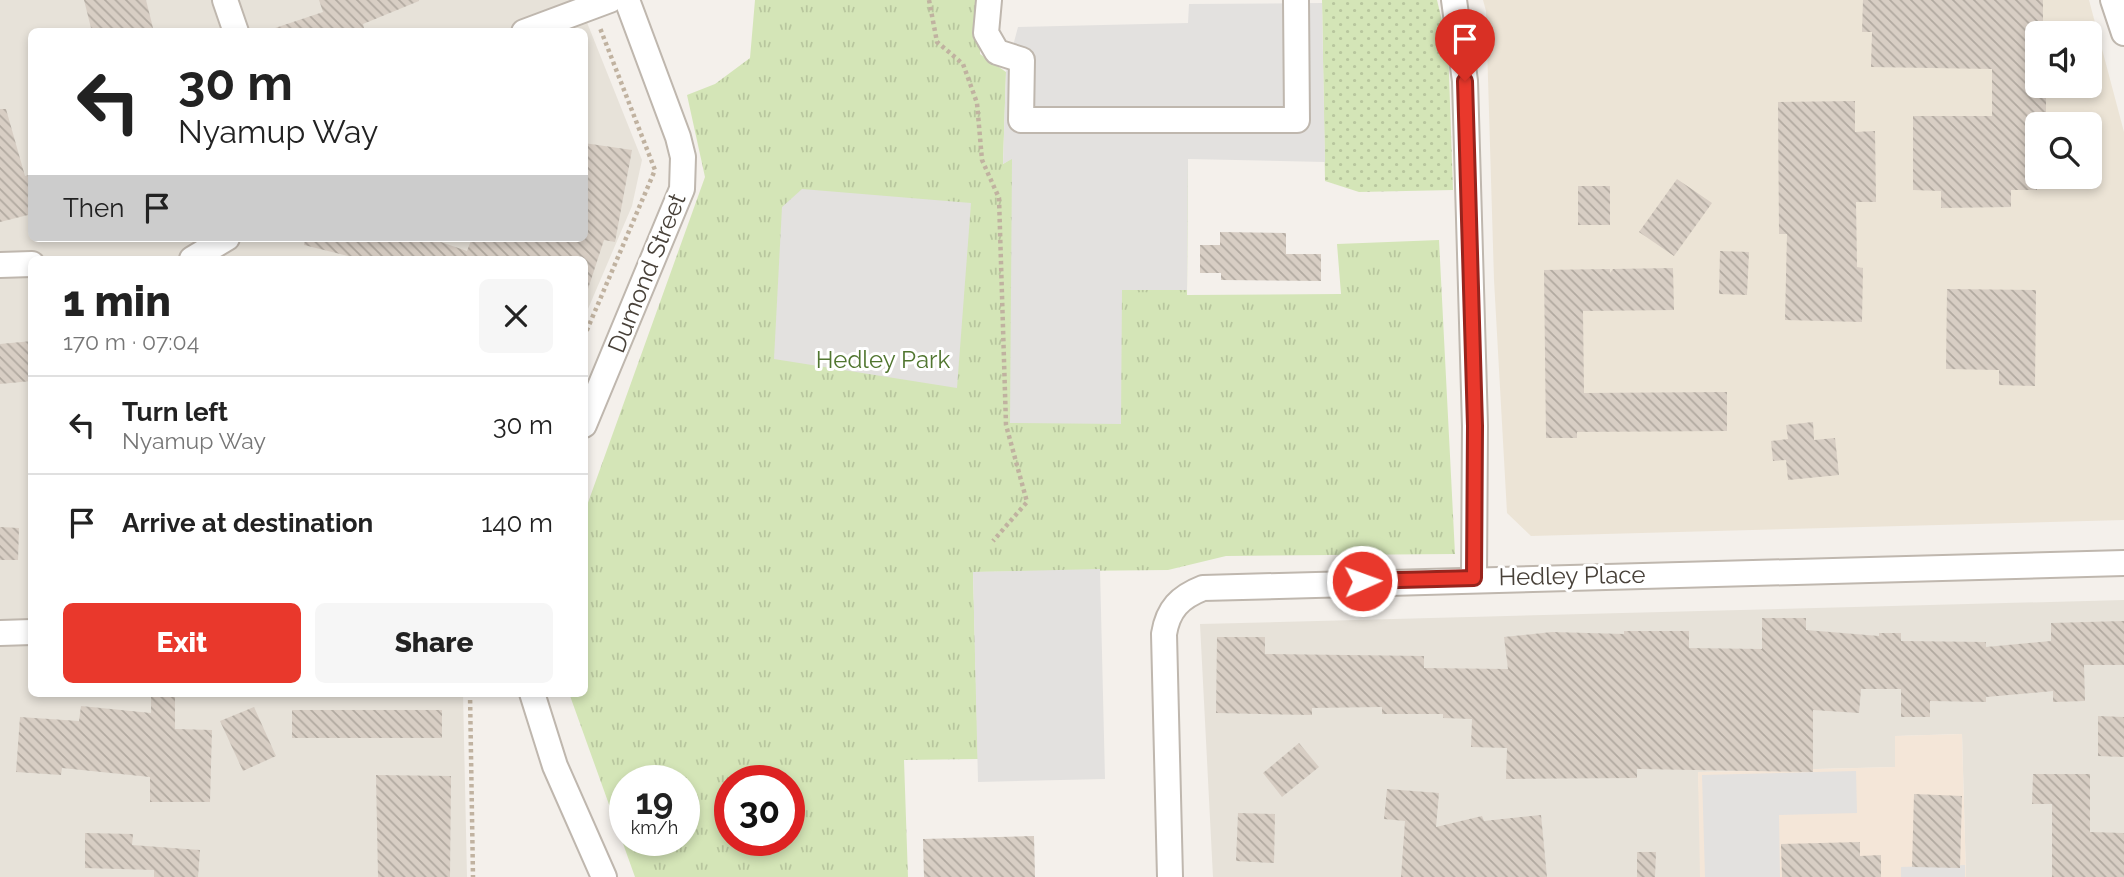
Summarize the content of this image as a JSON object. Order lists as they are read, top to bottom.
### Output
{
  "streets": {
    "street": ["Dumond Street", "Hedley Place"]
  },
  "parks": ["Hedley Park"],
  "page": {
    "turn": ["30 m", "Nyamup Way"],
    "then": "Then",
    "heading": ["1 min", "170 m · 07:04"],
    "list": [
      {
        "name": "Turn left",
        "note": "Nyamup Way",
        "value": "30 m"
      },
      {
        "name": "Arrive at destination",
        "value": "140 m"
      }
    ],
    "buttons": ["Exit", "Share"],
    "speed": "19 km/h",
    "limit": "30"
  }
}
